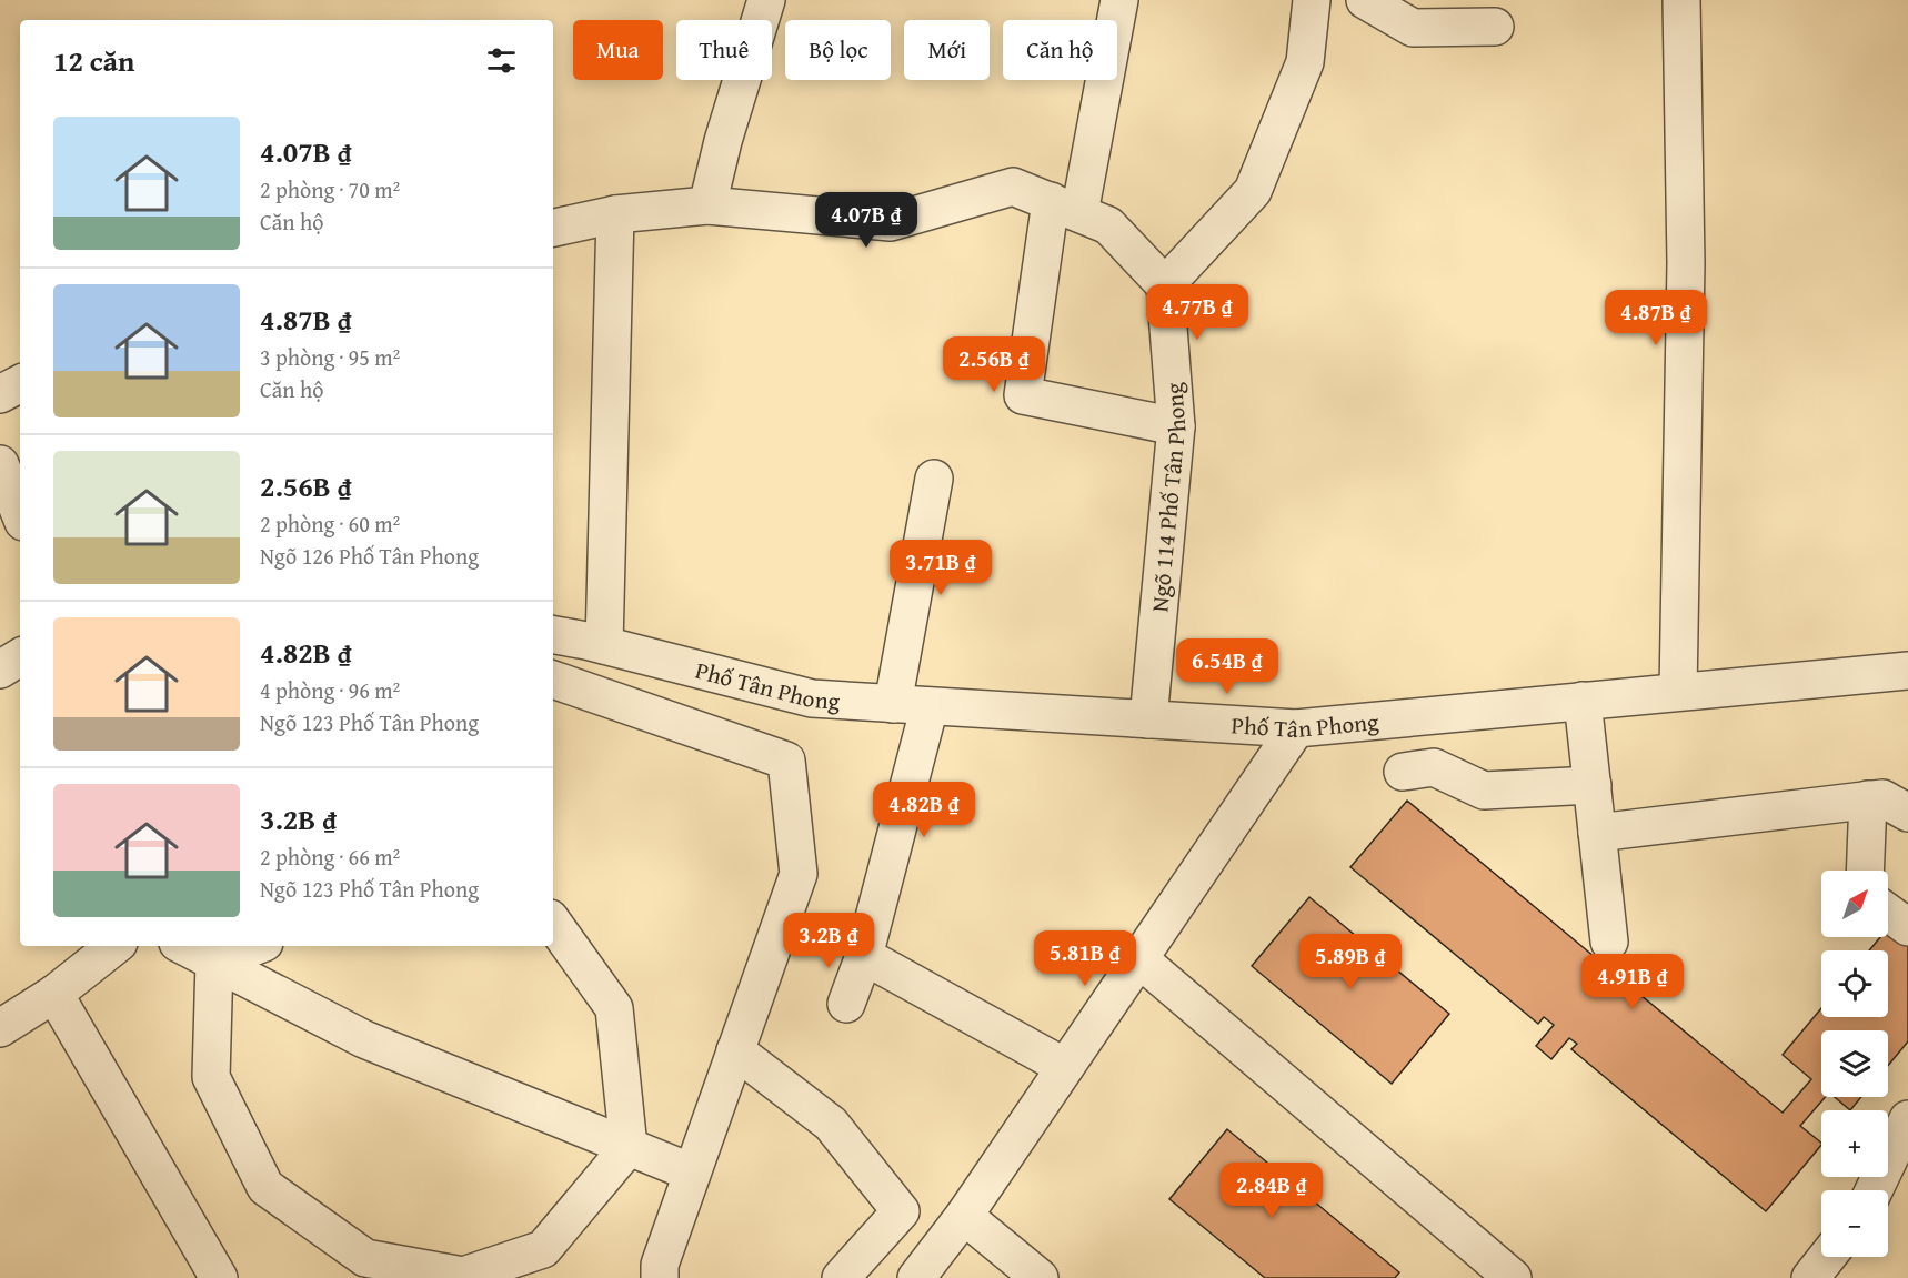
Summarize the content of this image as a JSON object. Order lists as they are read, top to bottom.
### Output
{
  "streets": {
    "street": ["Ngõ 114 Phố Tân Phong", "Phố Tân Phong"]
  },
  "crossings": [
    ["Ngõ 114 Phố Tân Phong", "Phố Tân Phong"]
  ],
  "north": "top right",
  "page": {
    "chip": [
      "Mua",
      "Thuê",
      "Bộ lọc",
      "Mới",
      "Căn hộ"
    ],
    "heading": "12 căn",
    "list": [
      {
        "name": "4.07B ₫",
        "note": "2 phòng · 70 m² · Căn hộ"
      },
      {
        "name": "4.87B ₫",
        "note": "3 phòng · 95 m² · Căn hộ"
      },
      {
        "name": "2.56B ₫",
        "note": "2 phòng · 60 m² · Ngõ 126 Phố Tân Phong"
      },
      {
        "name": "4.82B ₫",
        "note": "4 phòng · 96 m² · Ngõ 123 Phố Tân Phong"
      },
      {
        "name": "3.2B ₫",
        "note": "2 phòng · 66 m² · Ngõ 123 Phố Tân Phong"
      }
    ],
    "price": [
      "4.07B ₫",
      "4.77B ₫",
      "4.87B ₫",
      "2.56B ₫",
      "3.71B ₫",
      "6.54B ₫",
      "4.82B ₫",
      "3.2B ₫",
      "5.81B ₫",
      "5.89B ₫",
      "4.91B ₫",
      "2.84B ₫"
    ],
    "map_buttons": ["+", "−"]
  }
}
